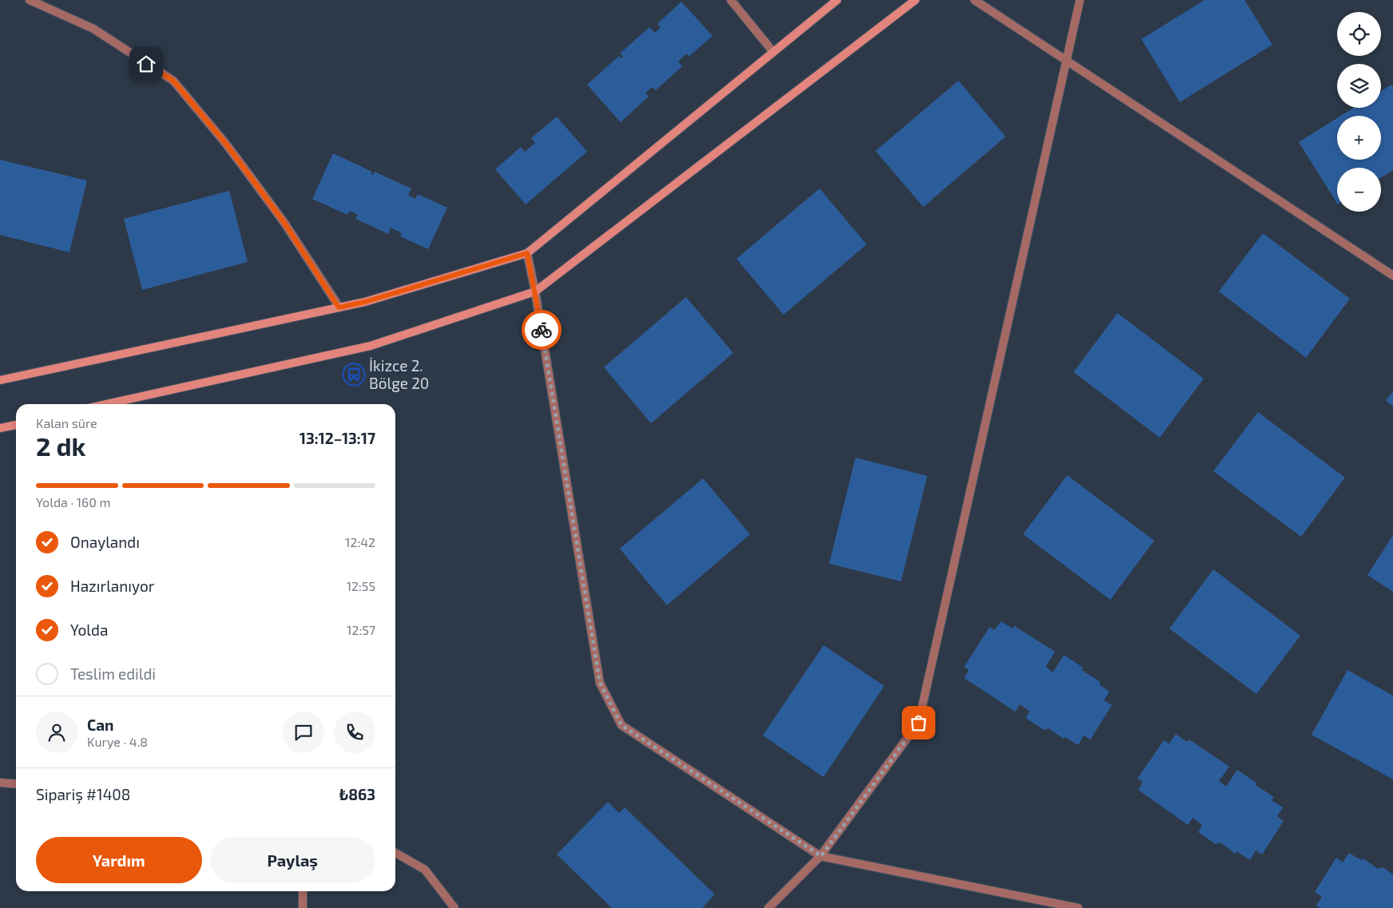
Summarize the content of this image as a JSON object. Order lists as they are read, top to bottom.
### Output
{
  "places": {
    "bus stop": ["İkizce 2. Bölge 20"]
  },
  "page": {
    "map_buttons": ["+", "−"],
    "heading": ["2 dk", "Kalan süre", "13:12–13:17"],
    "panel": [
      "Can",
      "Kurye · 4.8",
      "Sipariş #1408",
      "₺863"
    ],
    "bar": "Yolda · 160 m",
    "list": [
      ["Onaylandı", "12:42"],
      ["Hazırlanıyor", "12:55"],
      ["Yolda", "12:57"],
      "Teslim edildi"
    ],
    "buttons": ["Yardım", "Paylaş"]
  }
}
